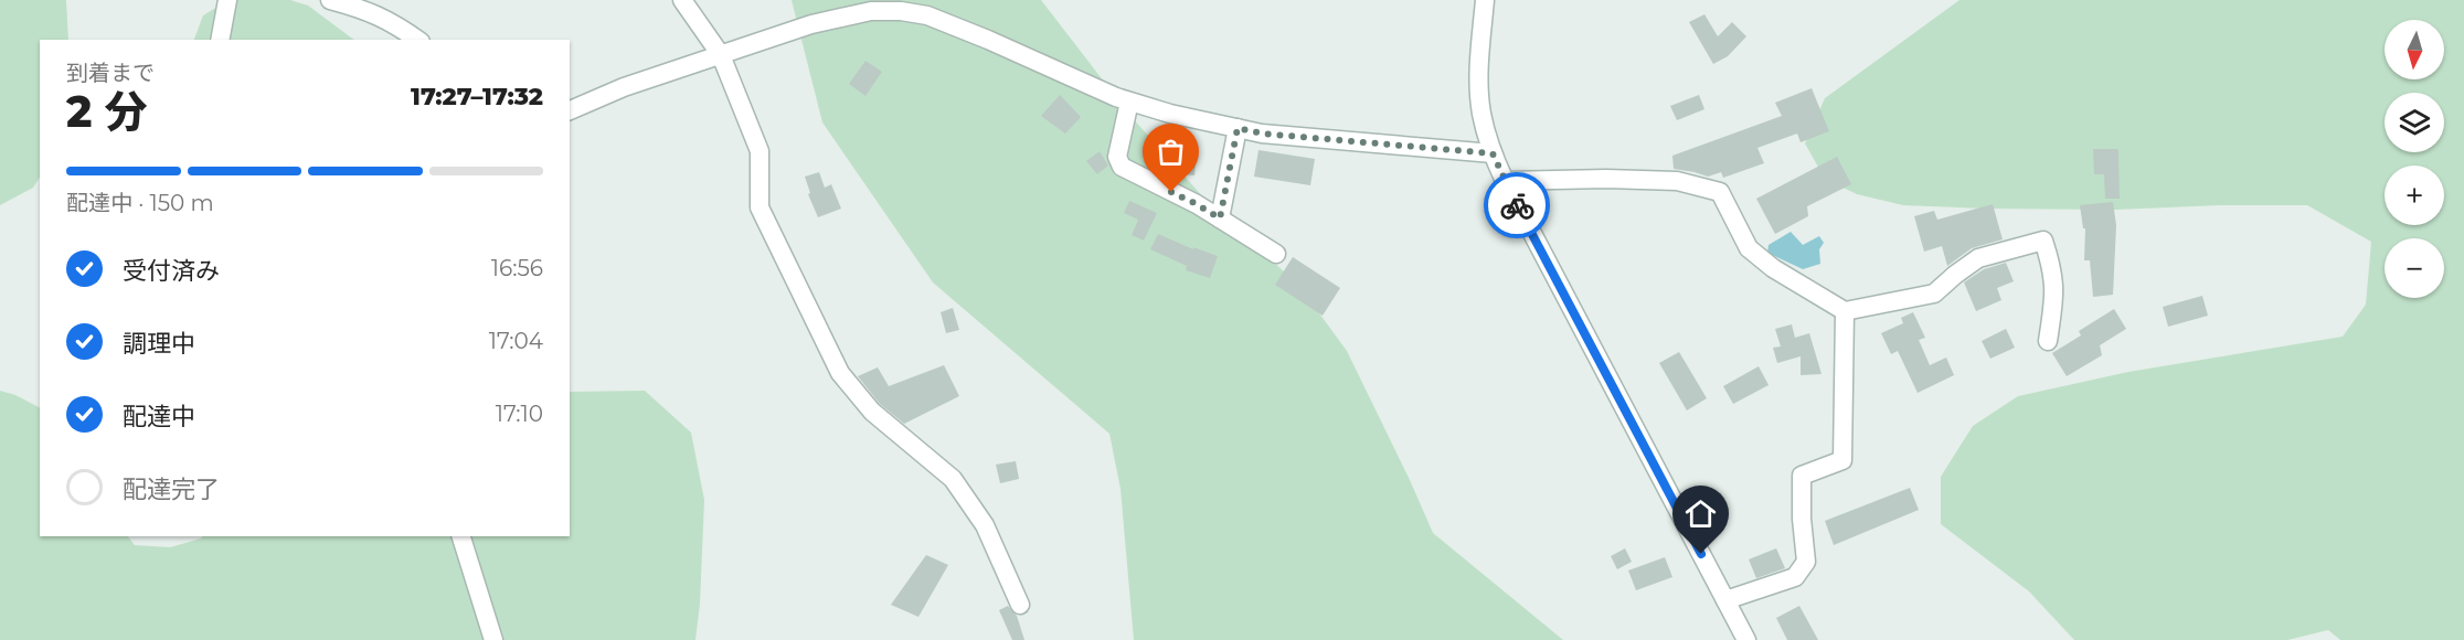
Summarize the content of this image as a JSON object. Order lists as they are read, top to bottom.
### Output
{
  "north": "bottom",
  "page": {
    "map_buttons": ["+", "−"],
    "heading": ["2 分", "到着まで", "17:27–17:32"],
    "bar": "配達中 · 150 m",
    "list": [
      ["受付済み", "16:56"],
      ["調理中", "17:04"],
      ["配達中", "17:10"],
      "配達完了"
    ]
  }
}
